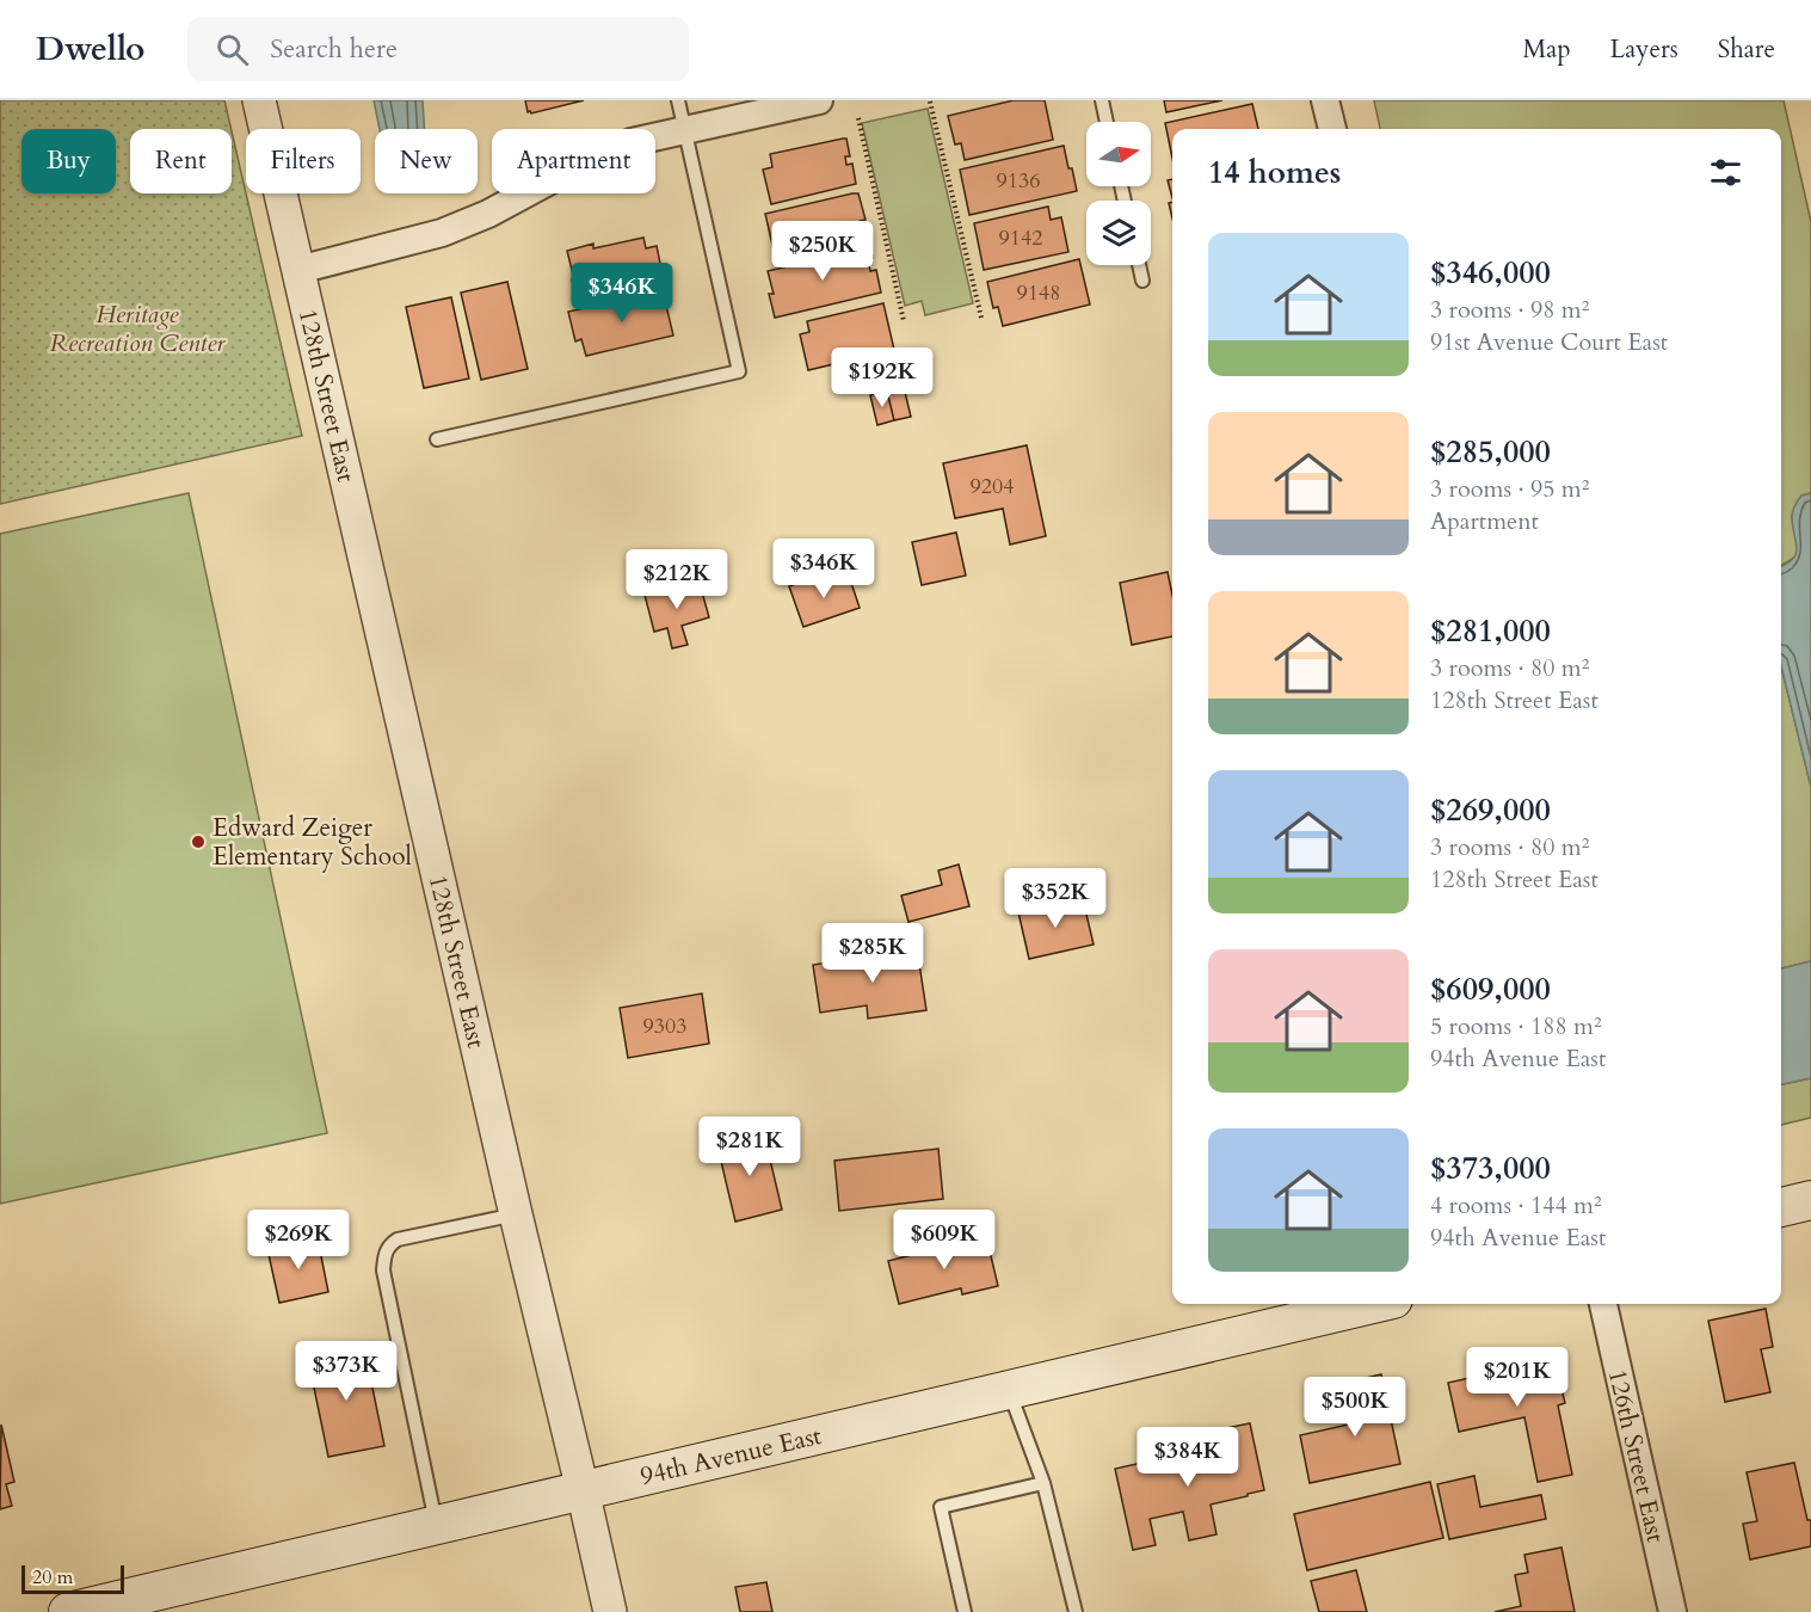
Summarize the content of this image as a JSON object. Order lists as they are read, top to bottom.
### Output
{
  "streets": {
    "main road": ["94th Avenue East"],
    "street": ["128th Street East", "126th Street East"]
  },
  "crossings": [
    ["128th Street East", "94th Avenue East"]
  ],
  "parks": ["Heritage Recreation Center"],
  "places": ["Edward Zeiger Elementary School"],
  "house_numbers": [
    "9136",
    "9142",
    "9148",
    "9204",
    "9303"
  ],
  "scale_bar": "20 m",
  "north": "right",
  "page": {
    "header": "Dwello",
    "search": "Search here",
    "nav": ["Map", "Layers", "Share"],
    "chip": [
      "Buy",
      "Rent",
      "Filters",
      "New",
      "Apartment"
    ],
    "heading": "14 homes",
    "list": [
      {
        "name": "$346,000",
        "note": "3 rooms · 98 m² · 91st Avenue Court East"
      },
      {
        "name": "$285,000",
        "note": "3 rooms · 95 m² · Apartment"
      },
      {
        "name": "$281,000",
        "note": "3 rooms · 80 m² · 128th Street East"
      },
      {
        "name": "$269,000",
        "note": "3 rooms · 80 m² · 128th Street East"
      },
      {
        "name": "$609,000",
        "note": "5 rooms · 188 m² · 94th Avenue East"
      },
      {
        "name": "$373,000",
        "note": "4 rooms · 144 m² · 94th Avenue East"
      }
    ],
    "price": [
      "$250K",
      "$346K",
      "$192K",
      "$346K",
      "$212K",
      "$352K",
      "$285K",
      "$281K",
      "$269K",
      "$609K",
      "$373K",
      "$201K",
      "$500K",
      "$384K"
    ],
    "scale": "20 m"
  }
}
